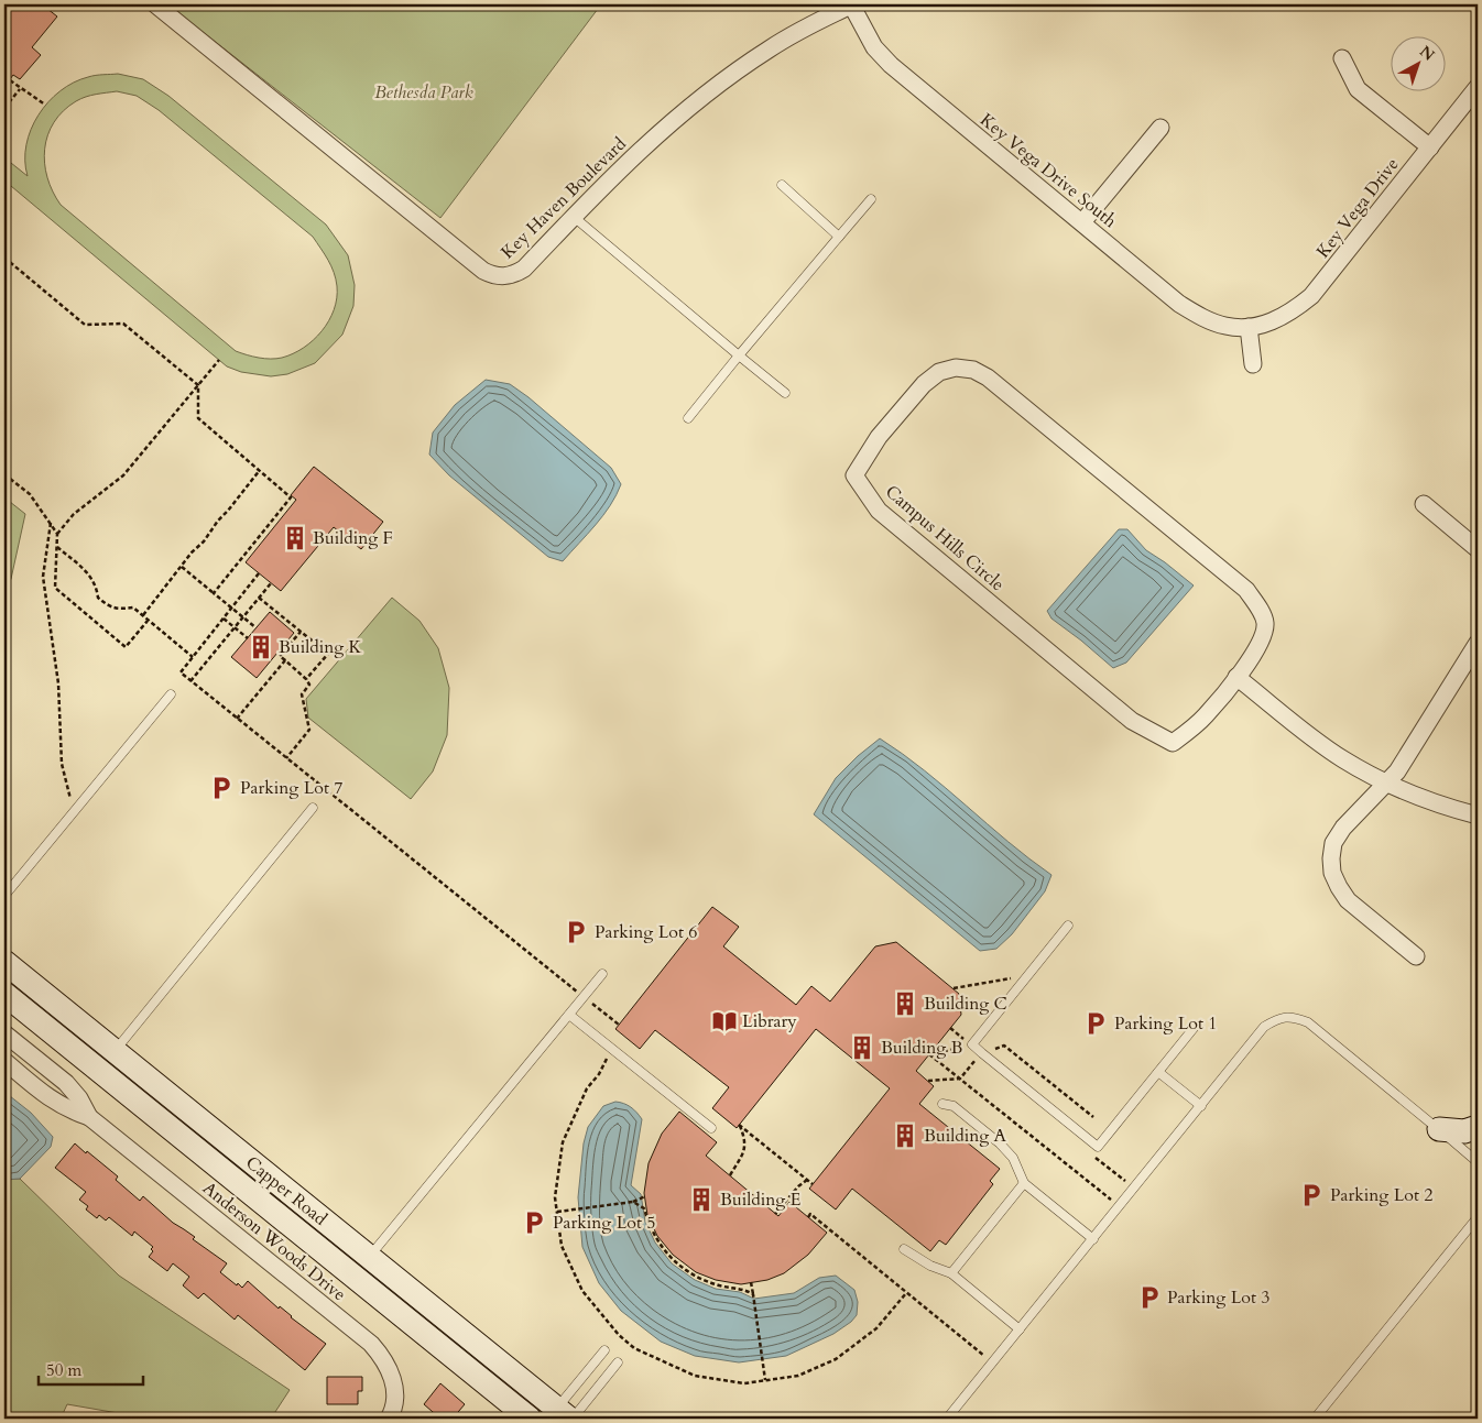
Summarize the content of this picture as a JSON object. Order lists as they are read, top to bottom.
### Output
{
  "streets": {
    "street": [
      "Key Vega Drive South",
      "Key Haven Boulevard",
      "Key Vega Drive",
      "Campus Hills Circle",
      "Capper Road",
      "Anderson Woods Drive"
    ]
  },
  "crossings": [
    ["Key Vega Drive South", "Key Haven Boulevard"],
    ["Key Vega Drive South", "Key Vega Drive"]
  ],
  "parks": ["Bethesda Park"],
  "places": {
    "building": [
      "Building F",
      "Building K",
      "Building C",
      "Building B",
      "Building A",
      "Building E"
    ],
    "parking": [
      "Parking Lot 7",
      "Parking Lot 6",
      "Parking Lot 1",
      "Parking Lot 2",
      "Parking Lot 5",
      "Parking Lot 3"
    ],
    "library": ["Library"]
  },
  "scale_bar": "50 m",
  "north": "top right"
}
